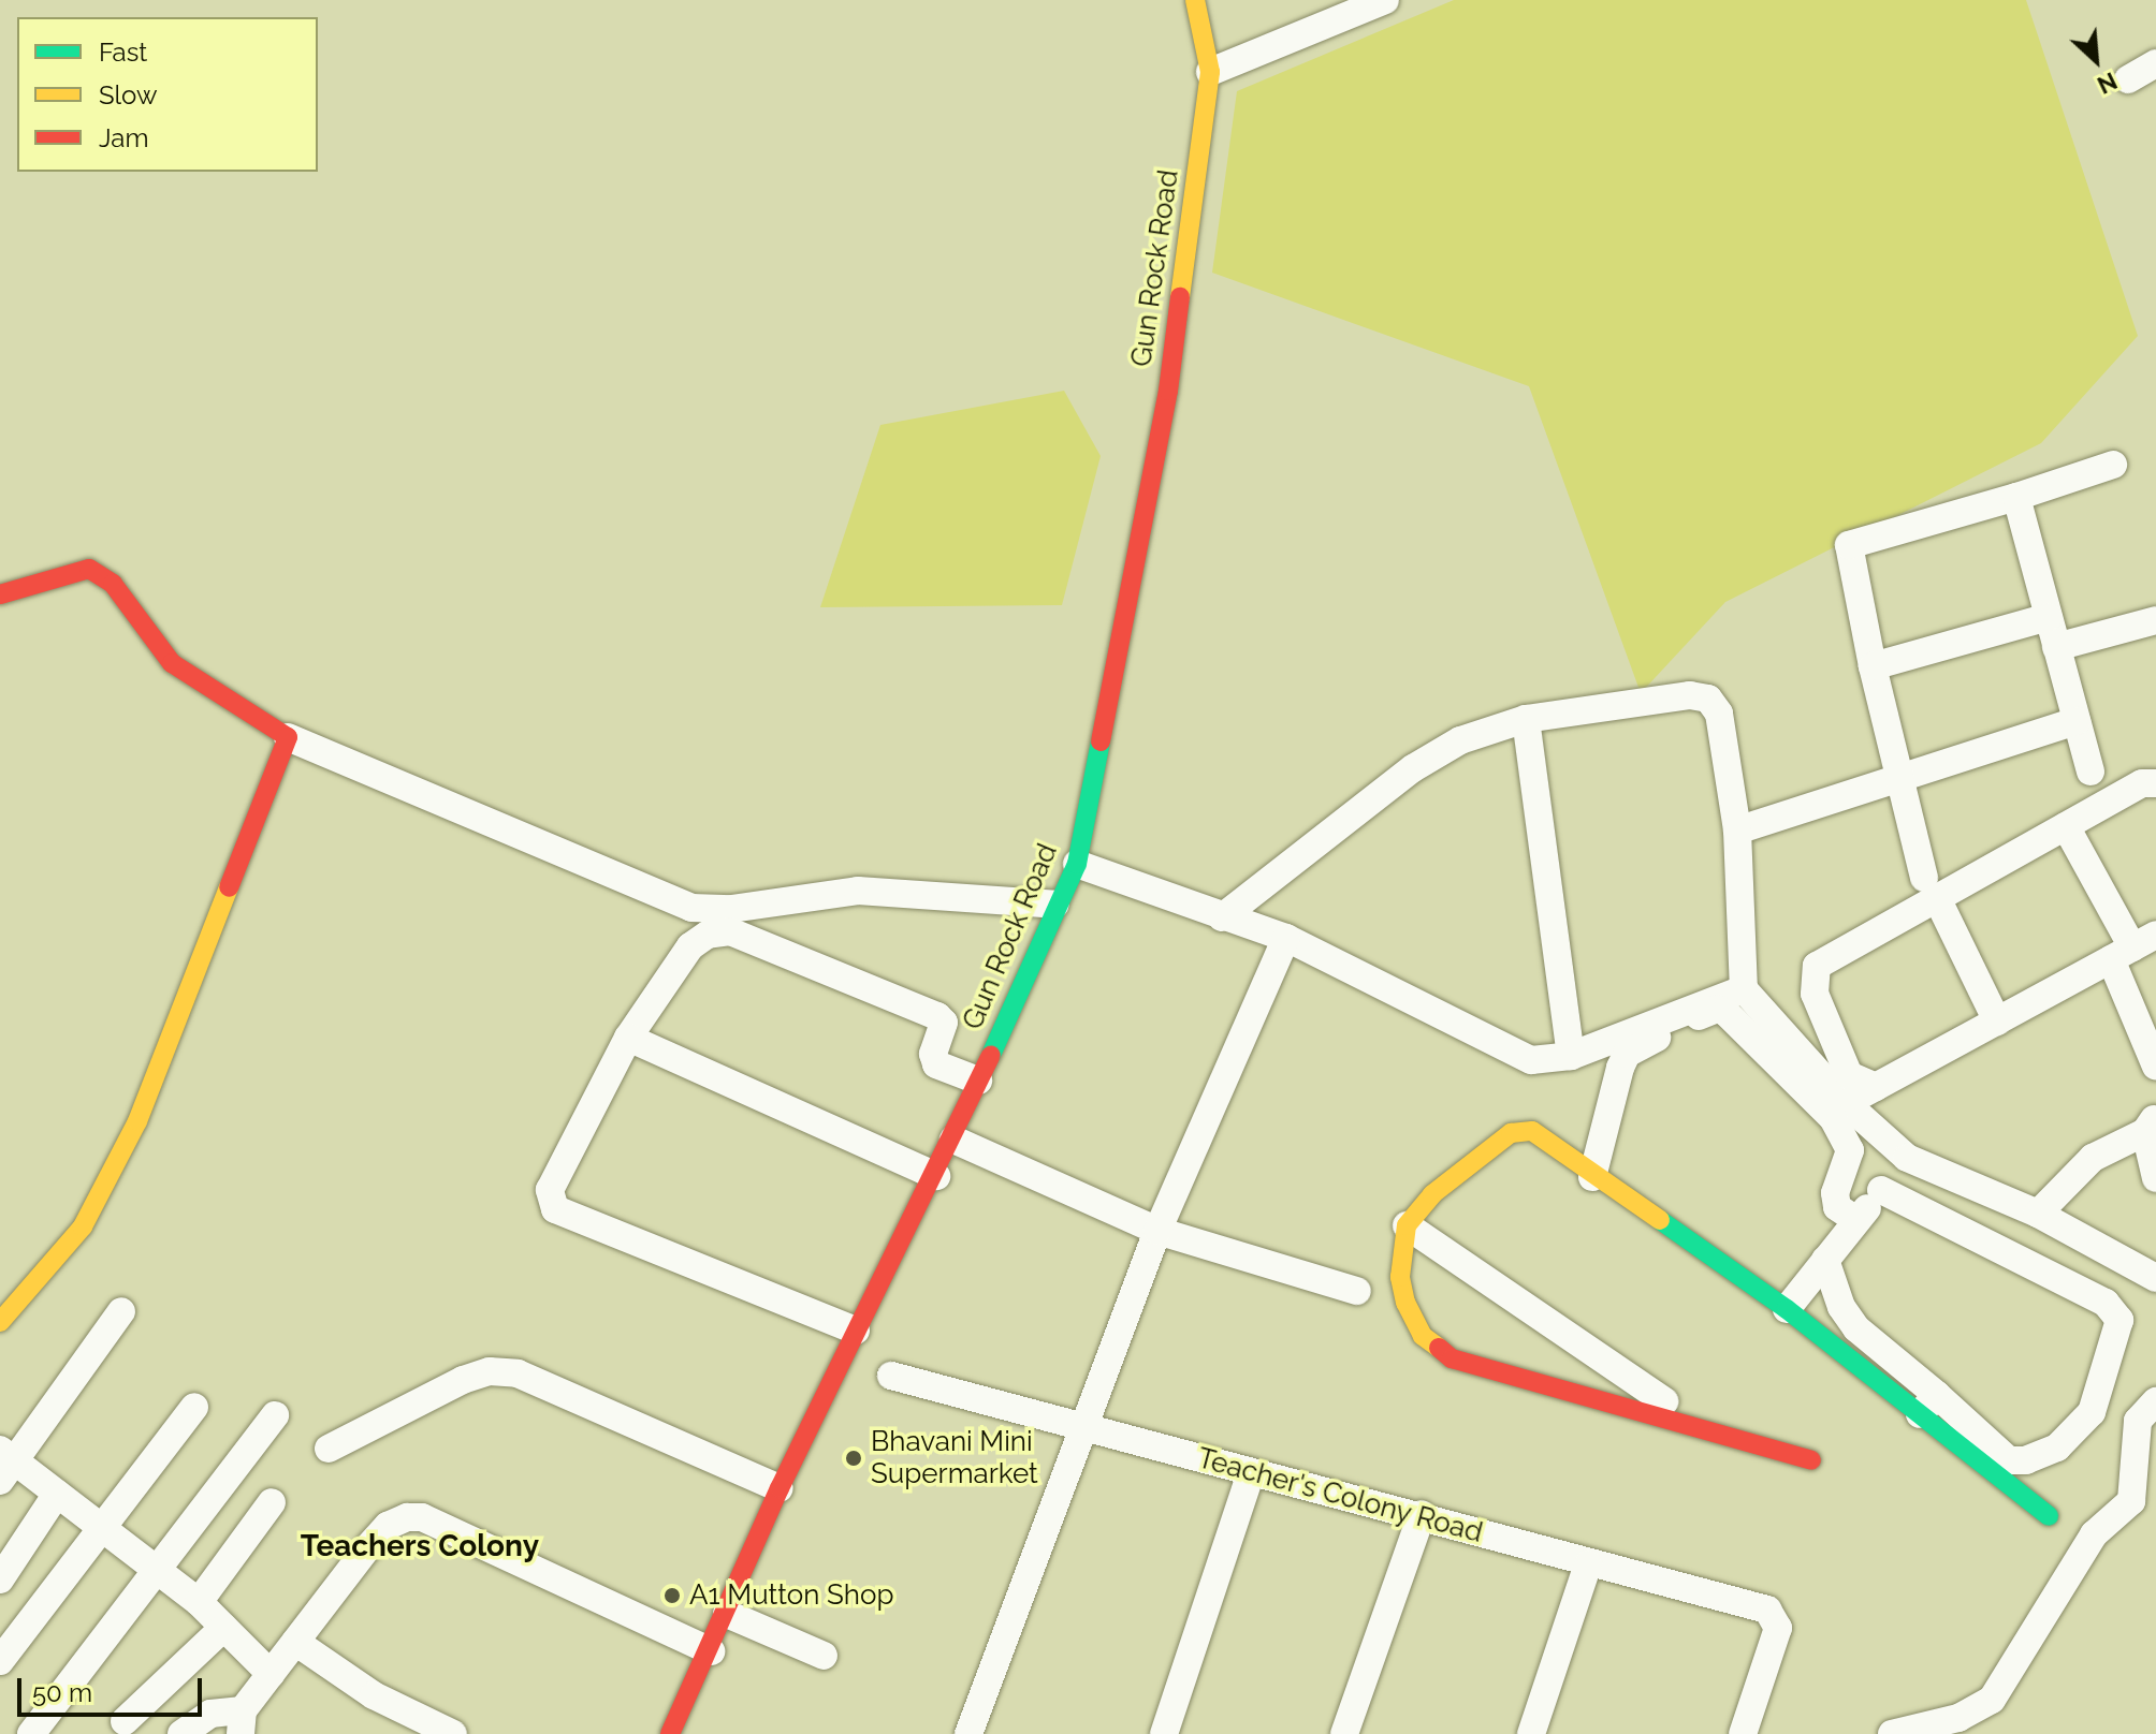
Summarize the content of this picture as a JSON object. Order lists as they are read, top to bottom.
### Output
{
  "streets": {
    "street": ["Gun Rock Road", "Teacher's Colony Road"]
  },
  "districts": ["Teachers Colony"],
  "places": ["Bhavani Mini Supermarket", "A1 Mutton Shop"],
  "legend": ["Fast", "Slow", "Jam"],
  "scale_bar": "50 m",
  "north": "bottom right"
}
